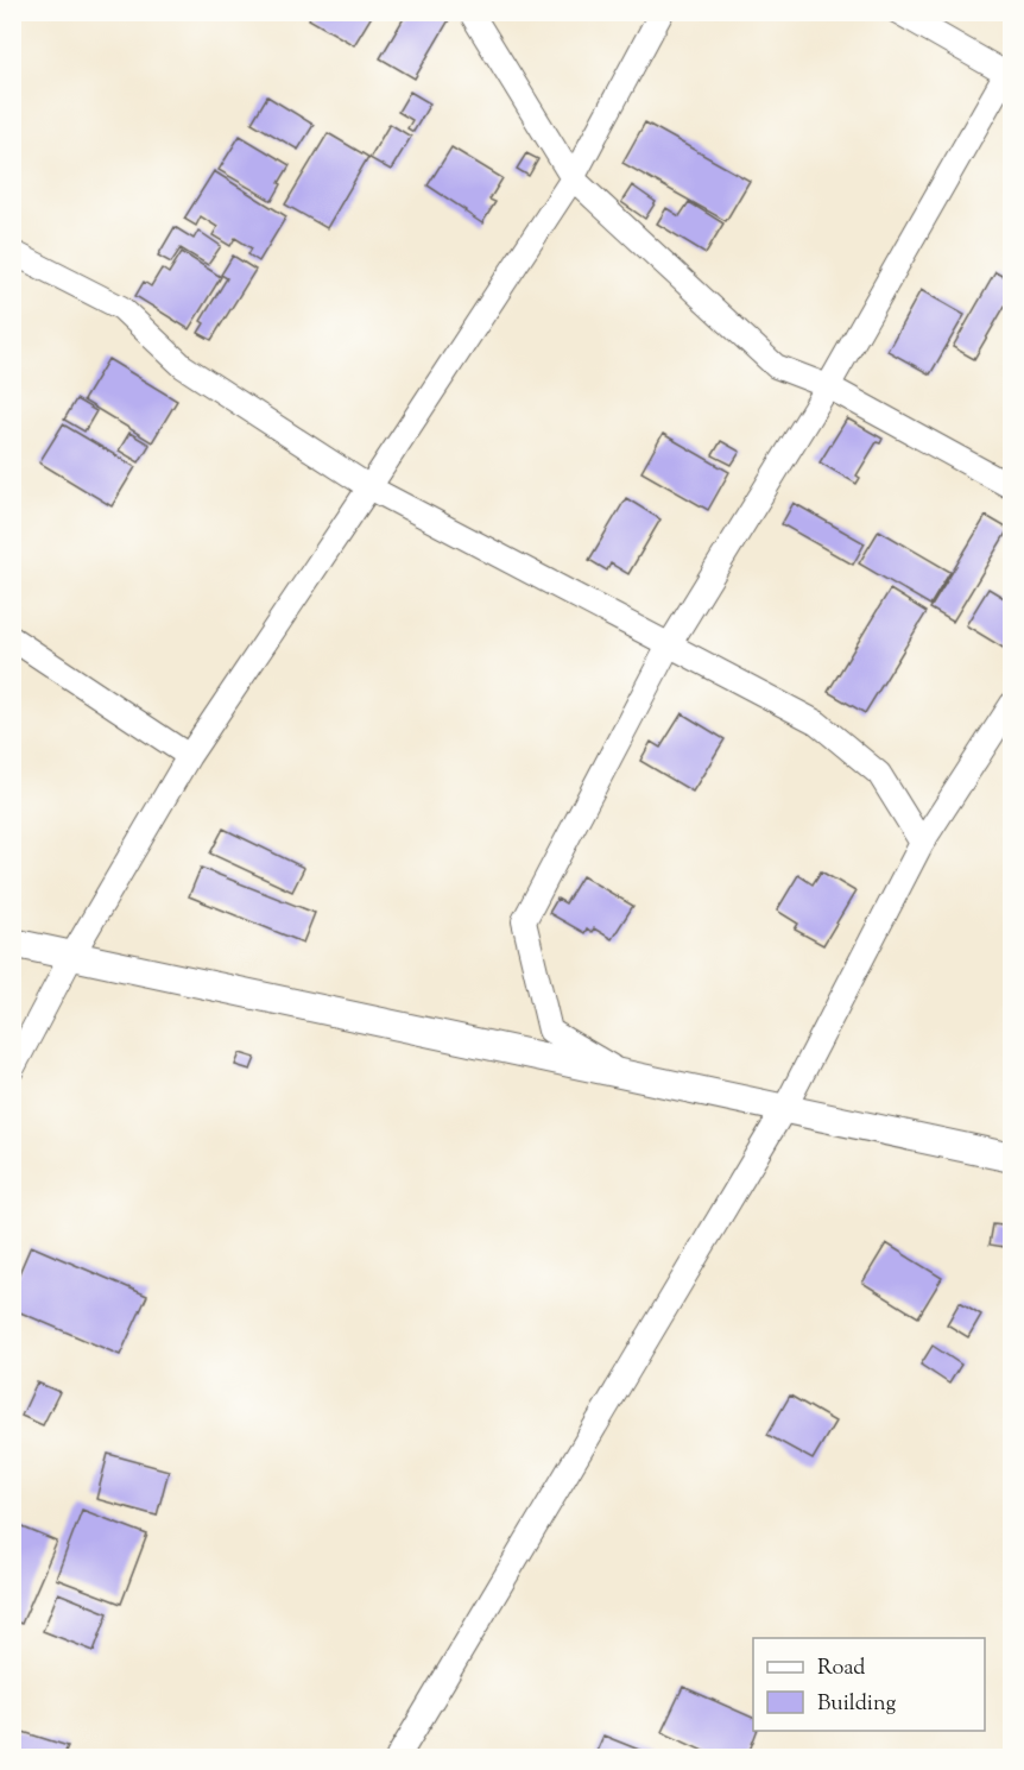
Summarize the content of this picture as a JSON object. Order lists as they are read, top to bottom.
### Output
{
  "legend": ["Road", "Building"]
}
